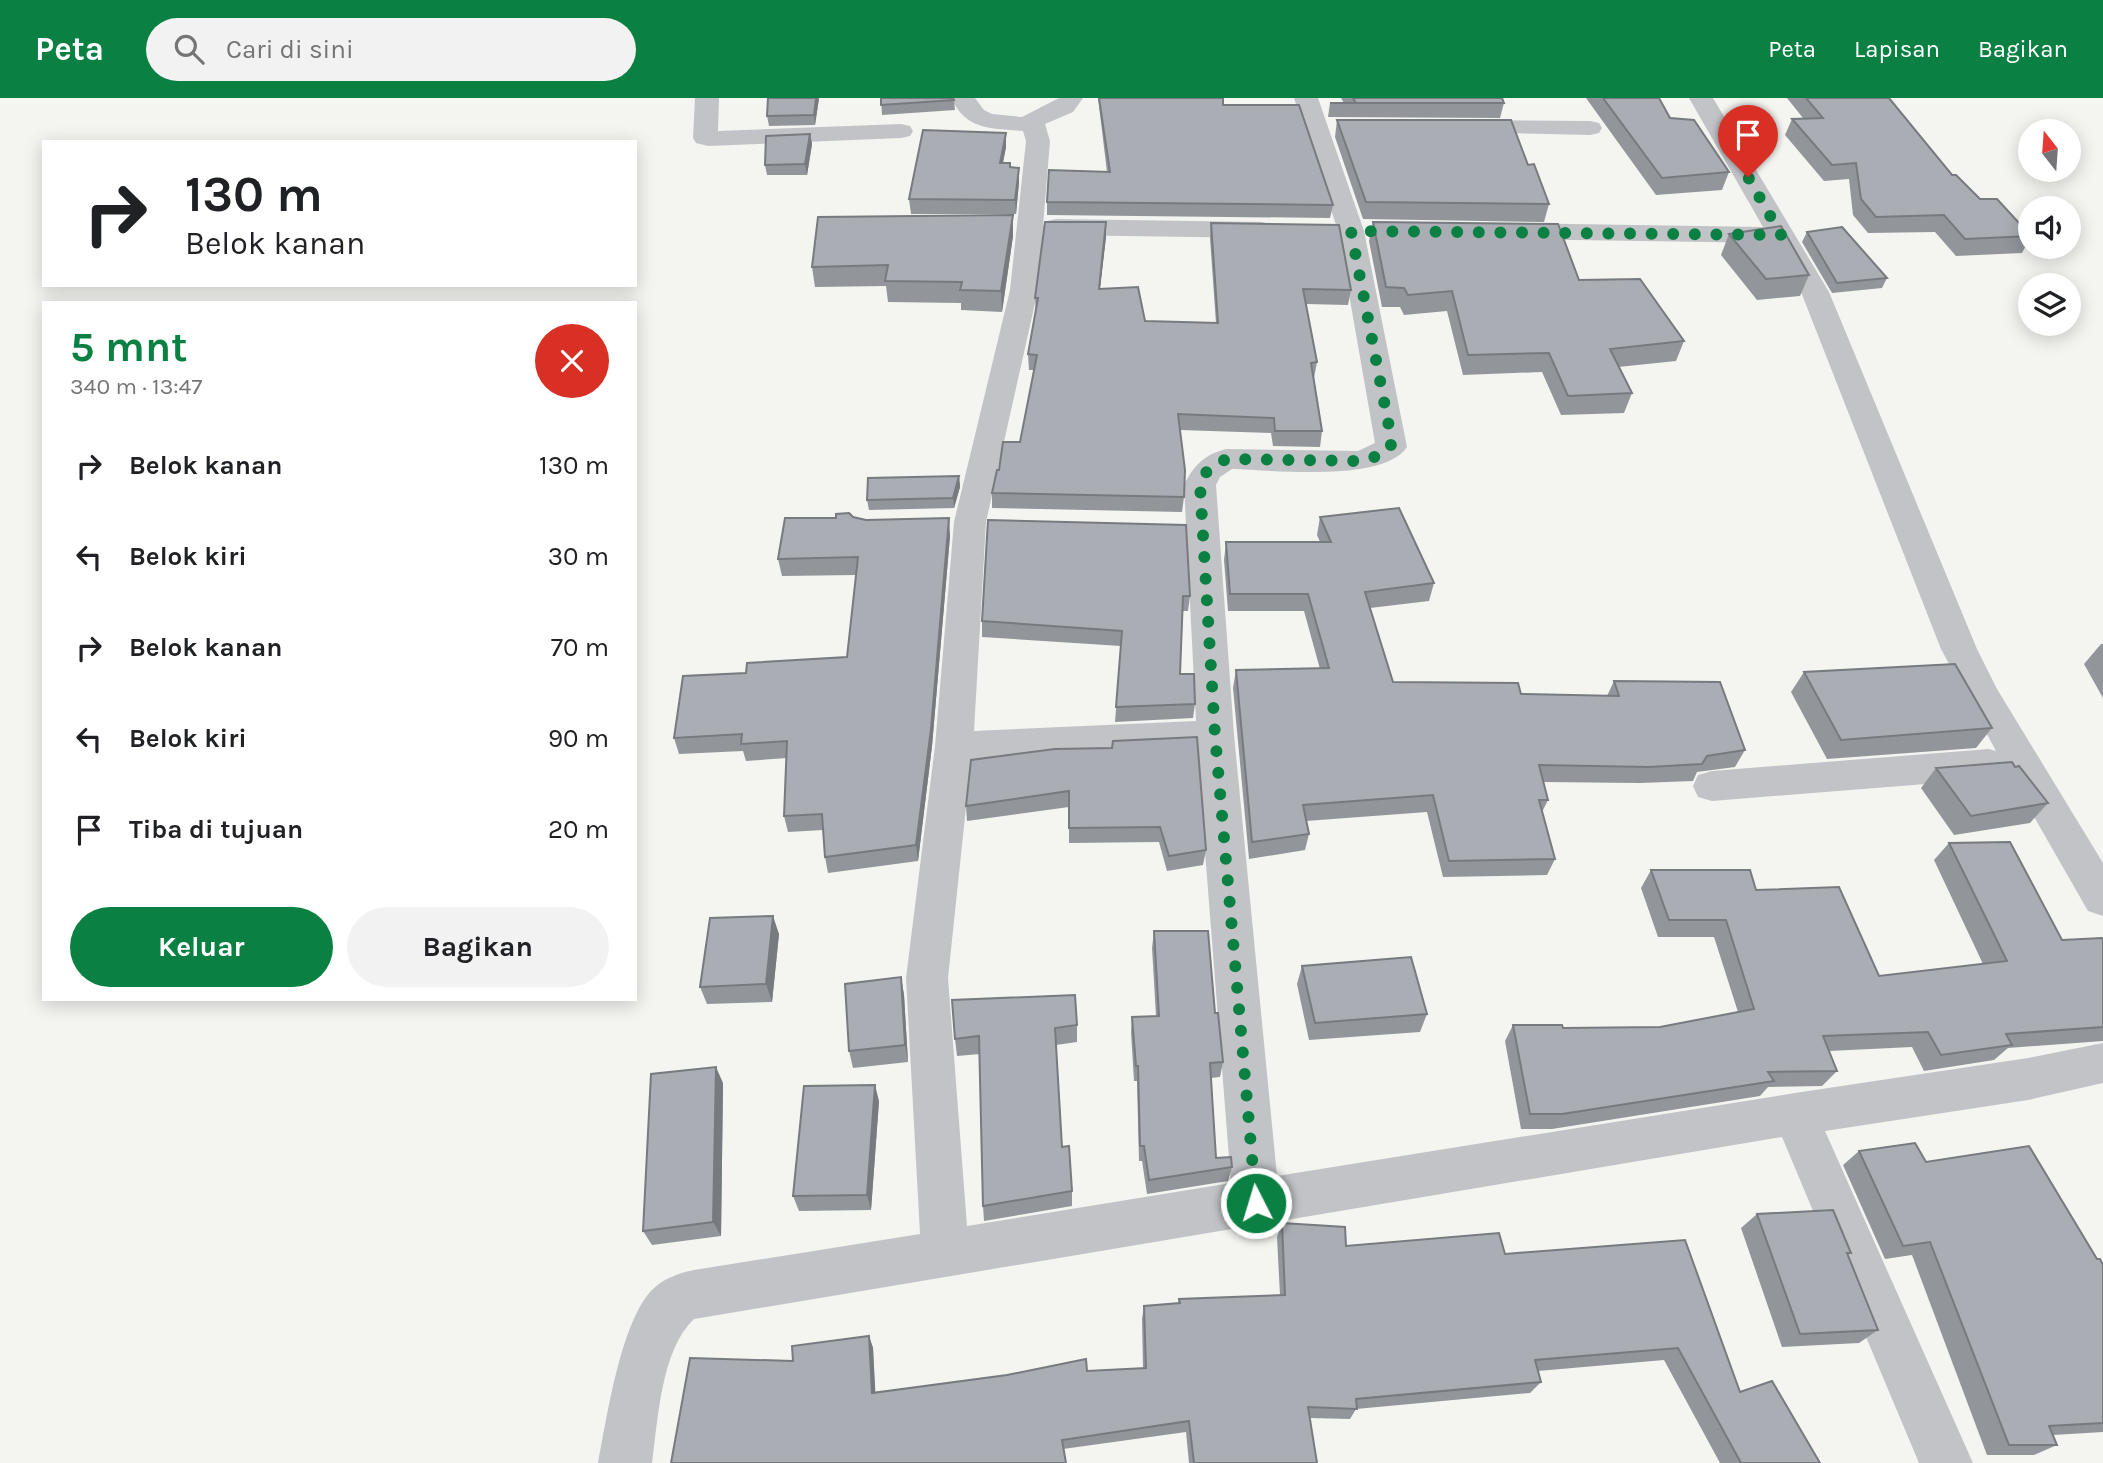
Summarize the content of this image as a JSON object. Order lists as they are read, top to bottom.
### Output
{
  "north": "top",
  "page": {
    "header": "Peta",
    "search": "Cari di sini",
    "nav": ["Peta", "Lapisan", "Bagikan"],
    "turn": ["130 m", "Belok kanan"],
    "heading": ["5 mnt", "340 m · 13:47"],
    "list": [
      {
        "name": "Belok kanan",
        "value": "130 m"
      },
      {
        "name": "Belok kiri",
        "value": "30 m"
      },
      {
        "name": "Belok kanan",
        "value": "70 m"
      },
      {
        "name": "Belok kiri",
        "value": "90 m"
      },
      {
        "name": "Tiba di tujuan",
        "value": "20 m"
      }
    ],
    "buttons": ["Keluar", "Bagikan"]
  }
}
